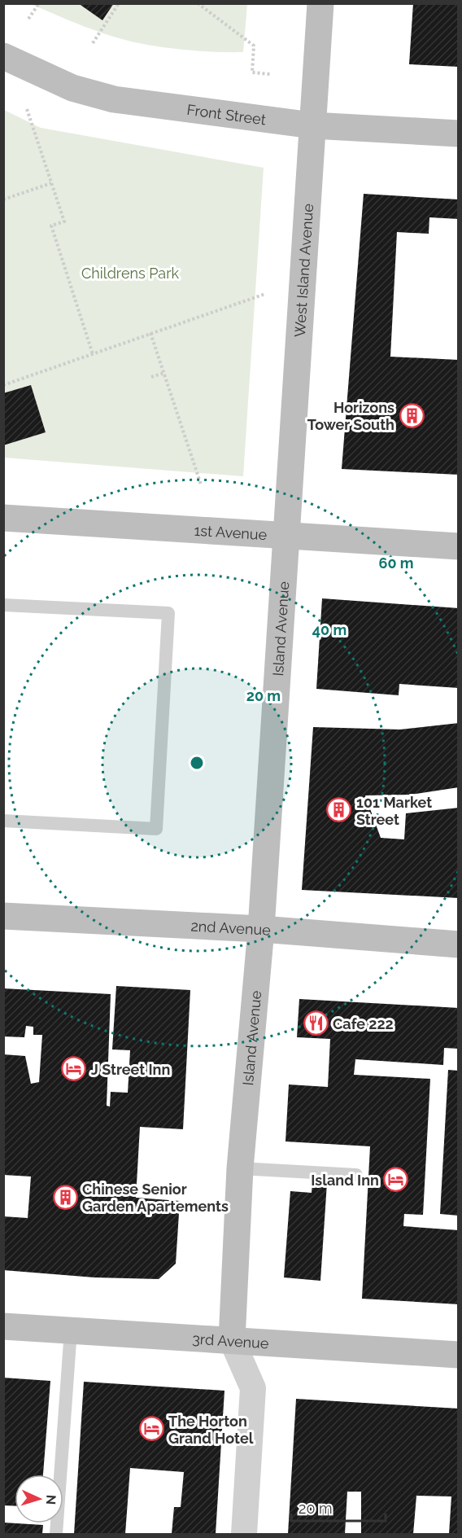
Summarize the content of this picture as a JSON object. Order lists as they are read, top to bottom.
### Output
{
  "streets": {
    "street": [
      "Front Street",
      "West Island Avenue",
      "1st Avenue",
      "Island Avenue",
      "2nd Avenue",
      "3rd Avenue"
    ]
  },
  "crossings": [
    ["Front Street", "West Island Avenue"],
    ["West Island Avenue", "1st Avenue"],
    ["West Island Avenue", "Island Avenue"],
    ["1st Avenue", "Island Avenue"],
    ["Island Avenue", "2nd Avenue"],
    ["Island Avenue", "3rd Avenue"]
  ],
  "parks": ["Childrens Park"],
  "places": {
    "building": ["Horizons Tower South", "101 Market Street", "Chinese Senior Garden Apartements"],
    "restaurant": ["Cafe 222"],
    "hotel": ["J Street Inn", "Island Inn", "The Horton Grand Hotel"]
  },
  "scale_bar": "20 m",
  "north": "right",
  "rings": ["60 m", "40 m", "20 m"]
}
